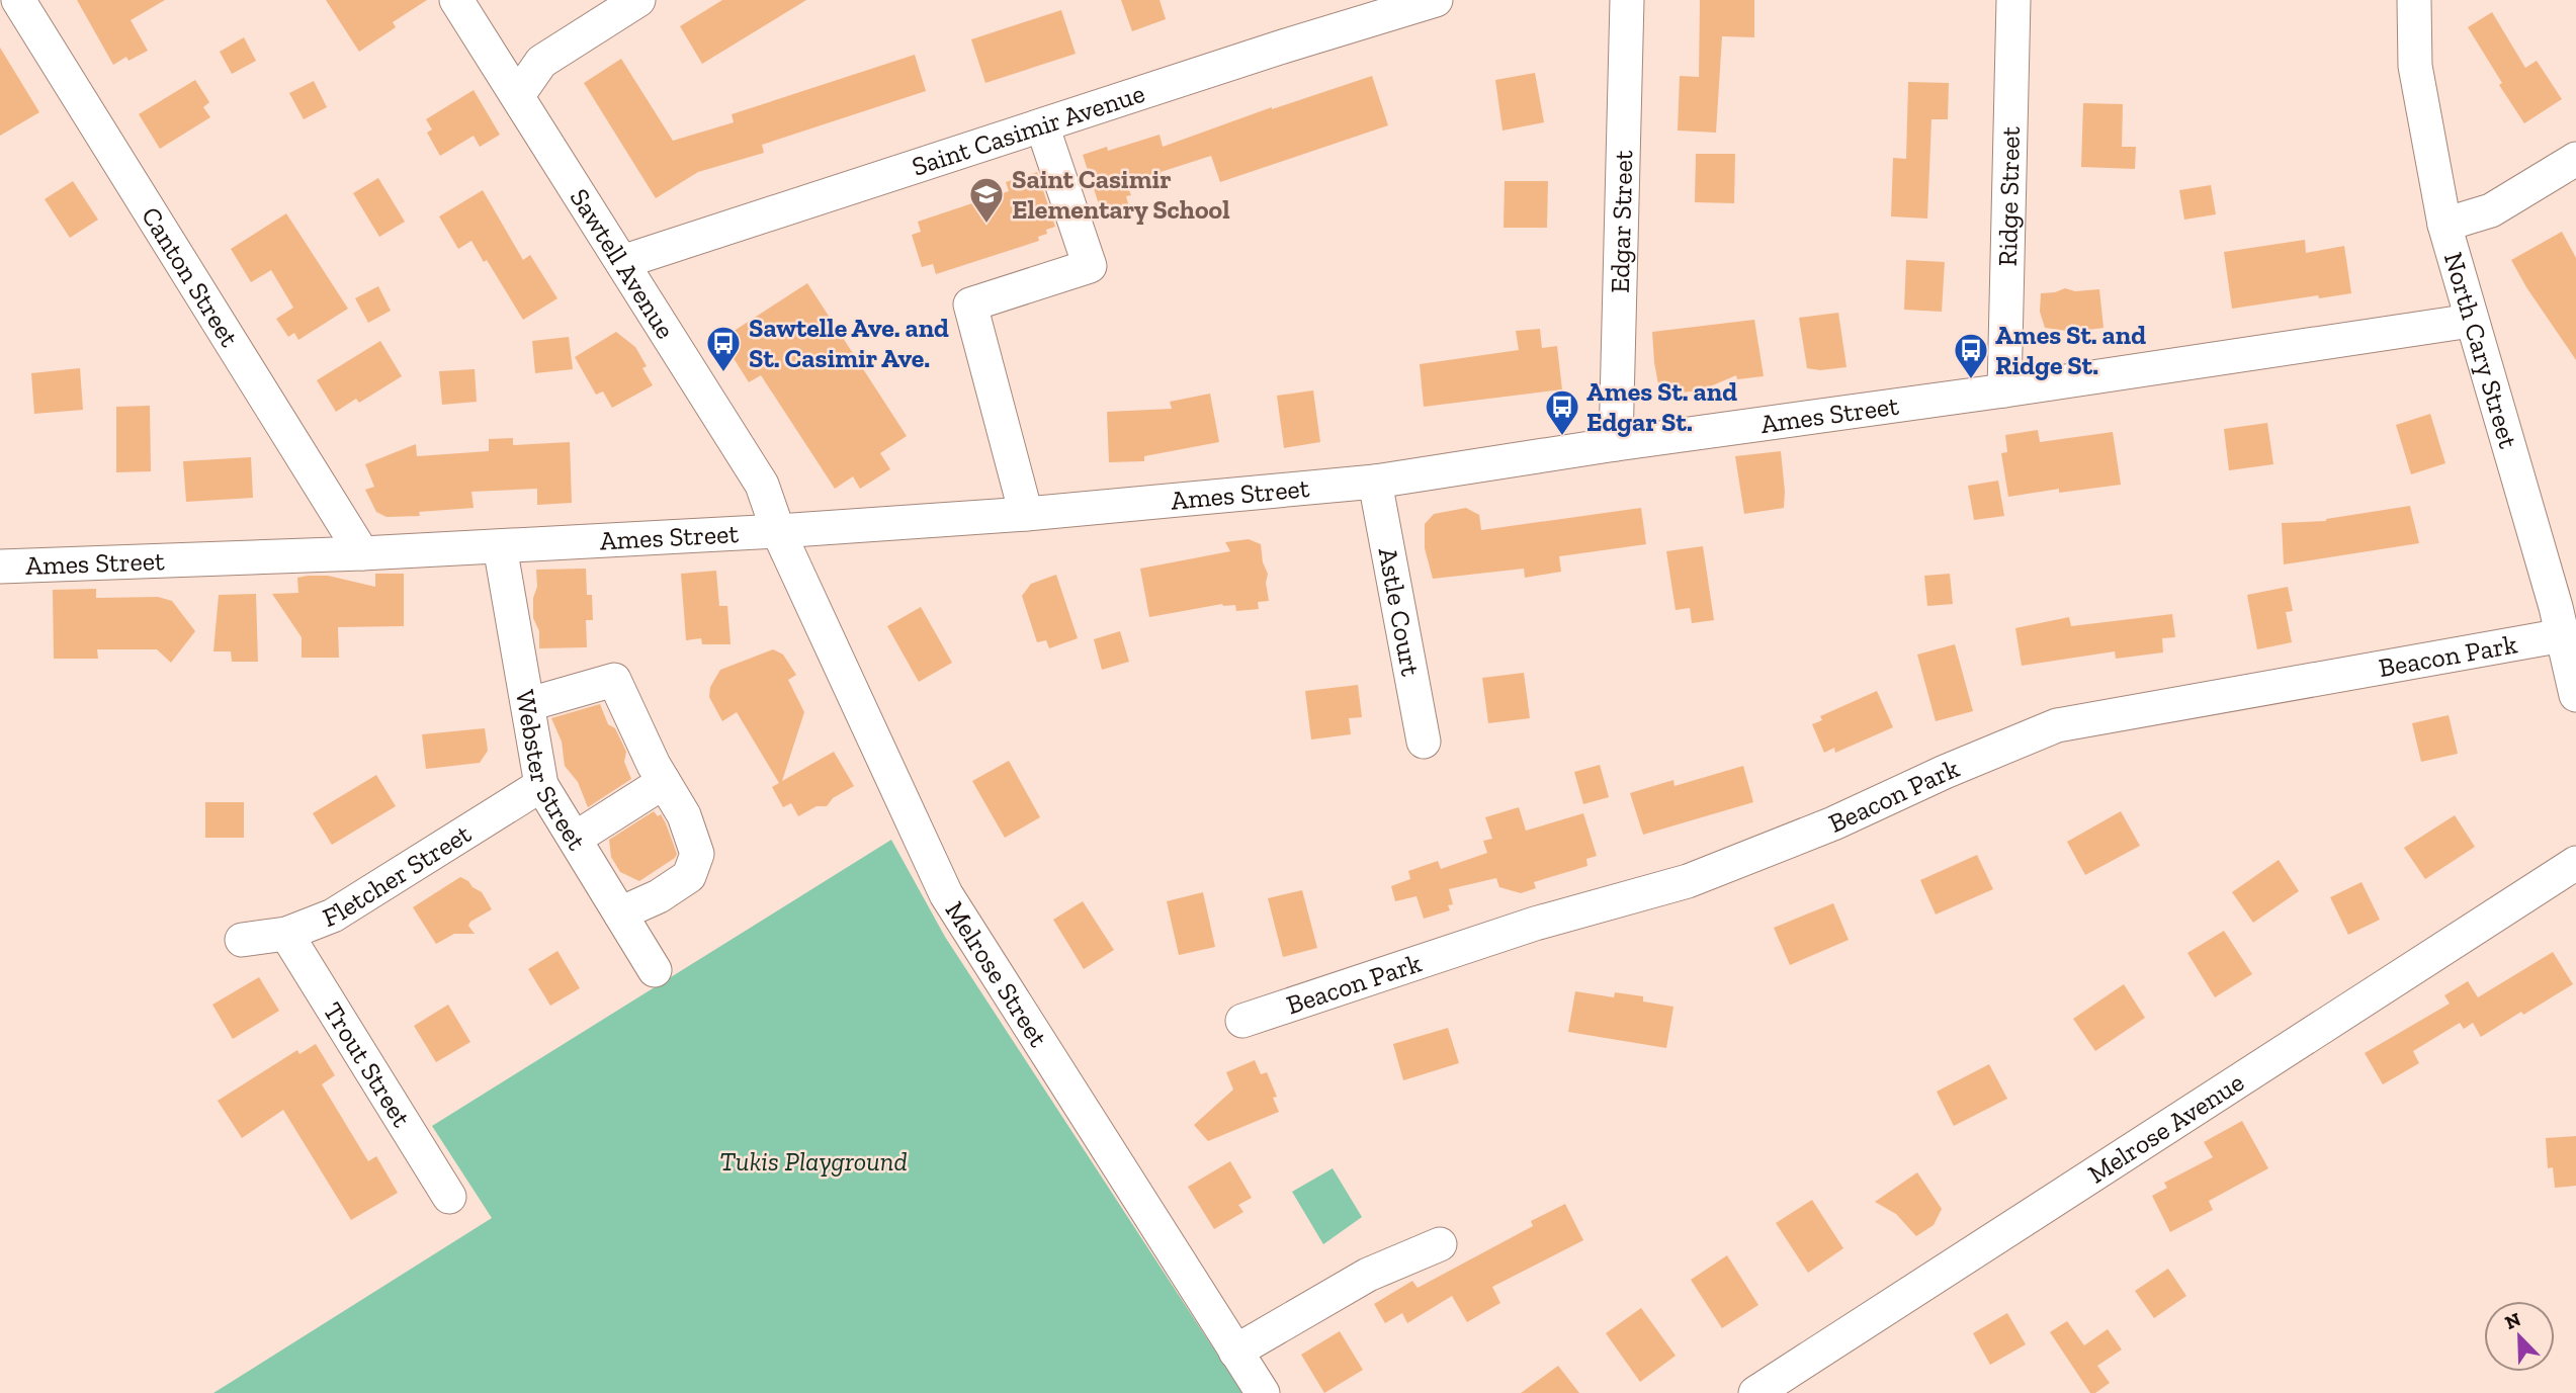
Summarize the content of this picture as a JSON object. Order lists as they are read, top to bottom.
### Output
{
  "streets": {
    "street": [
      "Saint Casimir Avenue",
      "Ridge Street",
      "Edgar Street",
      "Sawtell Avenue",
      "Canton Street",
      "North Cary Street",
      "Ames Street",
      "Astle Court",
      "Beacon Park",
      "Webster Street",
      "Fletcher Street",
      "Melrose Street",
      "Trout Street",
      "Melrose Avenue"
    ]
  },
  "crossings": [
    ["Saint Casimir Avenue", "Sawtell Avenue"],
    ["Ridge Street", "Ames Street"],
    ["Edgar Street", "Ames Street"],
    ["Sawtell Avenue", "Ames Street"],
    ["Sawtell Avenue", "Melrose Street"],
    ["Canton Street", "Ames Street"],
    ["North Cary Street", "Ames Street"],
    ["North Cary Street", "Beacon Park"],
    ["Ames Street", "Astle Court"],
    ["Ames Street", "Webster Street"],
    ["Ames Street", "Melrose Street"],
    ["Webster Street", "Fletcher Street"],
    ["Fletcher Street", "Trout Street"]
  ],
  "parks": ["Tukis Playground"],
  "places": {
    "school or university": ["Saint Casimir Elementary School"],
    "bus stop": ["Sawtelle Ave. and St. Casimir Ave.", "Ames St. and Ridge St.", "Ames St. and Edgar St."]
  },
  "north": "top left"
}
